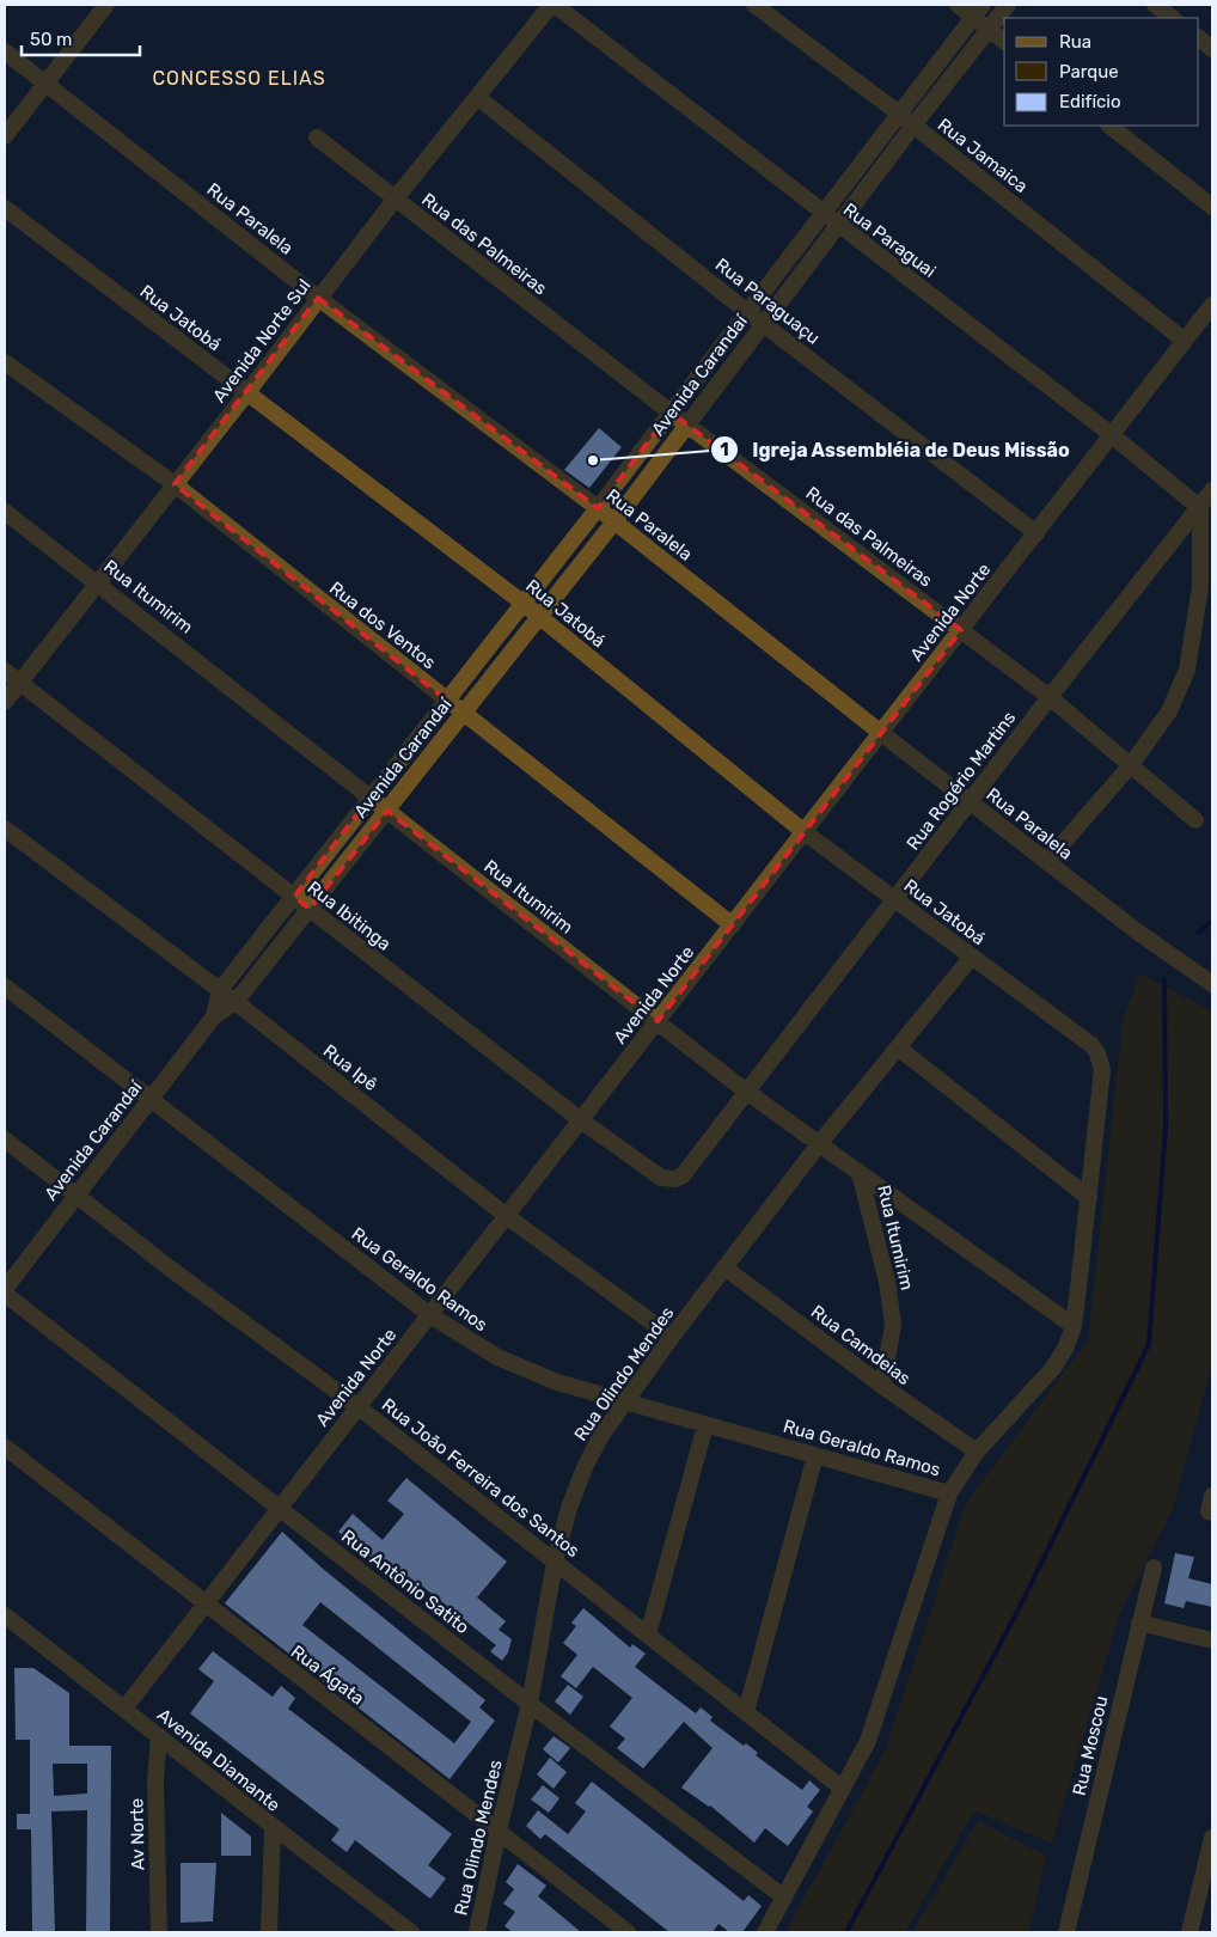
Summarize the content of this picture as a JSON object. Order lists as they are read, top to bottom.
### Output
{
  "streets": {
    "street": [
      "Rua Jamaica",
      "Rua Paralela",
      "Rua Paraguai",
      "Rua das Palmeiras",
      "Rua Paraguaçu",
      "Rua Jatobá",
      "Avenida Norte Sul",
      "Avenida Carandaí",
      "Rua Itumirim",
      "Avenida Norte",
      "Rua dos Ventos",
      "Rua Rogério Martins",
      "Rua Ibitinga",
      "Rua Ipê",
      "Rua Geraldo Ramos",
      "Rua Camdeias",
      "Rua Olindo Mendes",
      "Rua João Ferreira dos Santos",
      "Rua Antônio Satito",
      "Rua Ágata",
      "Rua Moscou",
      "Avenida Diamante",
      "Av Norte"
    ]
  },
  "crossings": [
    ["Rua Jamaica", "Avenida Carandaí"],
    ["Rua Jamaica", "Avenida Norte"],
    ["Rua Paralela", "Avenida Norte Sul"],
    ["Rua Paralela", "Avenida Carandaí"],
    ["Rua Paralela", "Avenida Norte"],
    ["Rua Paralela", "Rua Rogério Martins"],
    ["Rua Paraguai", "Avenida Norte Sul"],
    ["Rua Paraguai", "Avenida Carandaí"],
    ["Rua Paraguai", "Avenida Norte"],
    ["Rua Paraguai", "Rua Rogério Martins"],
    ["Rua das Palmeiras", "Avenida Norte Sul"],
    ["Rua das Palmeiras", "Avenida Carandaí"],
    ["Rua das Palmeiras", "Avenida Norte"],
    ["Rua das Palmeiras", "Rua Rogério Martins"],
    ["Rua Paraguaçu", "Avenida Norte Sul"],
    ["Rua Paraguaçu", "Avenida Carandaí"],
    ["Rua Paraguaçu", "Avenida Norte"],
    ["Rua Jatobá", "Avenida Norte Sul"],
    ["Rua Jatobá", "Avenida Carandaí"],
    ["Rua Jatobá", "Avenida Norte"],
    ["Rua Jatobá", "Rua Rogério Martins"],
    ["Rua Jatobá", "Rua Olindo Mendes"],
    ["Avenida Norte Sul", "Rua Itumirim"],
    ["Avenida Norte Sul", "Rua dos Ventos"],
    ["Avenida Norte Sul", "Rua Ibitinga"],
    ["Avenida Carandaí", "Rua Itumirim"],
    ["Avenida Carandaí", "Rua dos Ventos"],
    ["Avenida Carandaí", "Rua Ibitinga"],
    ["Avenida Carandaí", "Rua Ipê"],
    ["Avenida Carandaí", "Rua Geraldo Ramos"],
    ["Avenida Carandaí", "Rua João Ferreira dos Santos"],
    ["Avenida Carandaí", "Rua Antônio Satito"],
    ["Rua Itumirim", "Avenida Norte"],
    ["Rua Itumirim", "Rua Rogério Martins"],
    ["Rua Itumirim", "Rua Camdeias"],
    ["Rua Itumirim", "Rua Olindo Mendes"],
    ["Avenida Norte", "Rua dos Ventos"],
    ["Avenida Norte", "Rua Ibitinga"],
    ["Avenida Norte", "Rua Ipê"],
    ["Avenida Norte", "Rua Geraldo Ramos"],
    ["Avenida Norte", "Rua João Ferreira dos Santos"],
    ["Avenida Norte", "Rua Antônio Satito"],
    ["Avenida Norte", "Rua Ágata"],
    ["Avenida Norte", "Avenida Diamante"],
    ["Rua Rogério Martins", "Rua Ibitinga"],
    ["Rua Ipê", "Rua Olindo Mendes"],
    ["Rua Geraldo Ramos", "Rua Olindo Mendes"],
    ["Rua Camdeias", "Rua Olindo Mendes"],
    ["Rua Olindo Mendes", "Rua João Ferreira dos Santos"],
    ["Rua Olindo Mendes", "Rua Antônio Satito"],
    ["Rua Olindo Mendes", "Rua Ágata"],
    ["Avenida Diamante", "Av Norte"]
  ],
  "districts": ["CONCESSO ELIAS"],
  "places": ["Igreja Assembléia de Deus Missão"],
  "legend": ["Rua", "Parque", "Edifício"],
  "scale_bar": "50 m"
}
